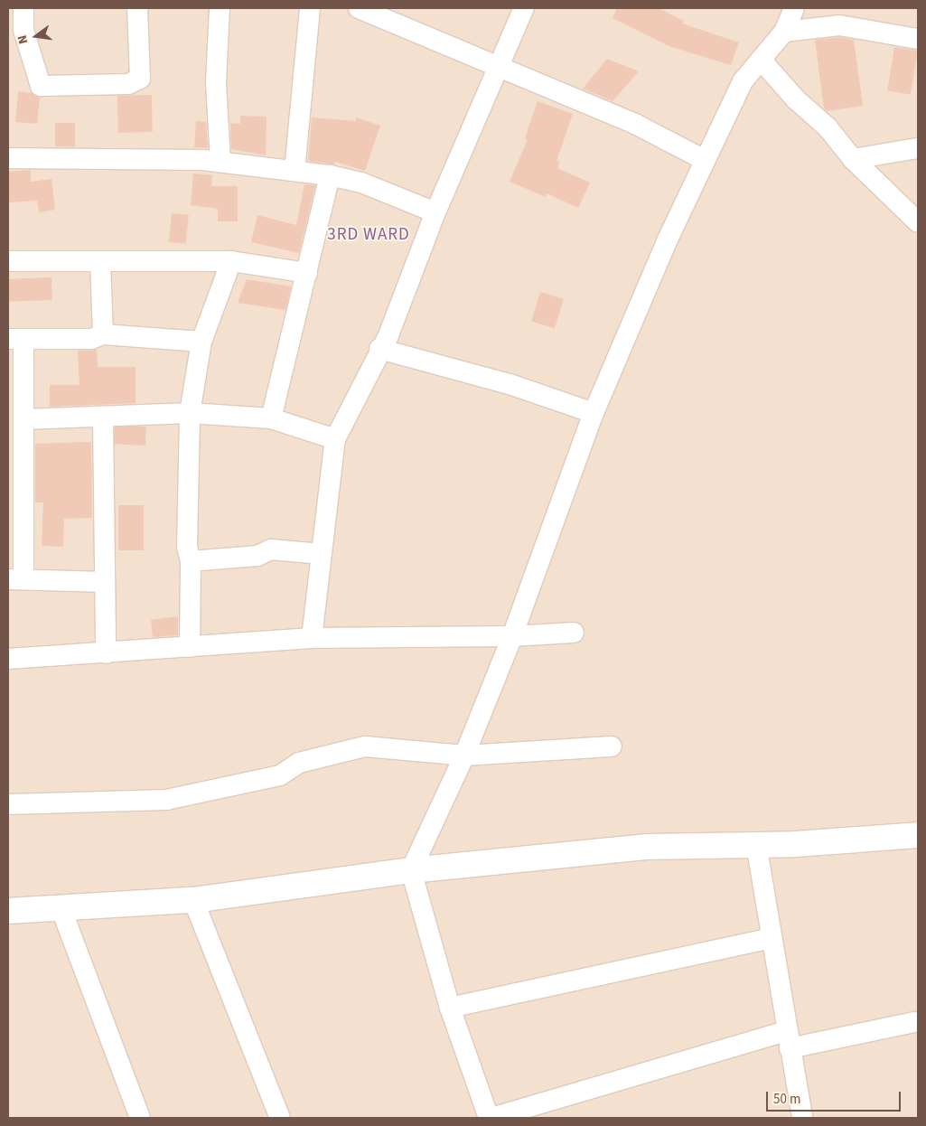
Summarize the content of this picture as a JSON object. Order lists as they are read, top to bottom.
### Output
{
  "districts": ["3RD WARD"],
  "scale_bar": "50 m",
  "north": "left"
}
